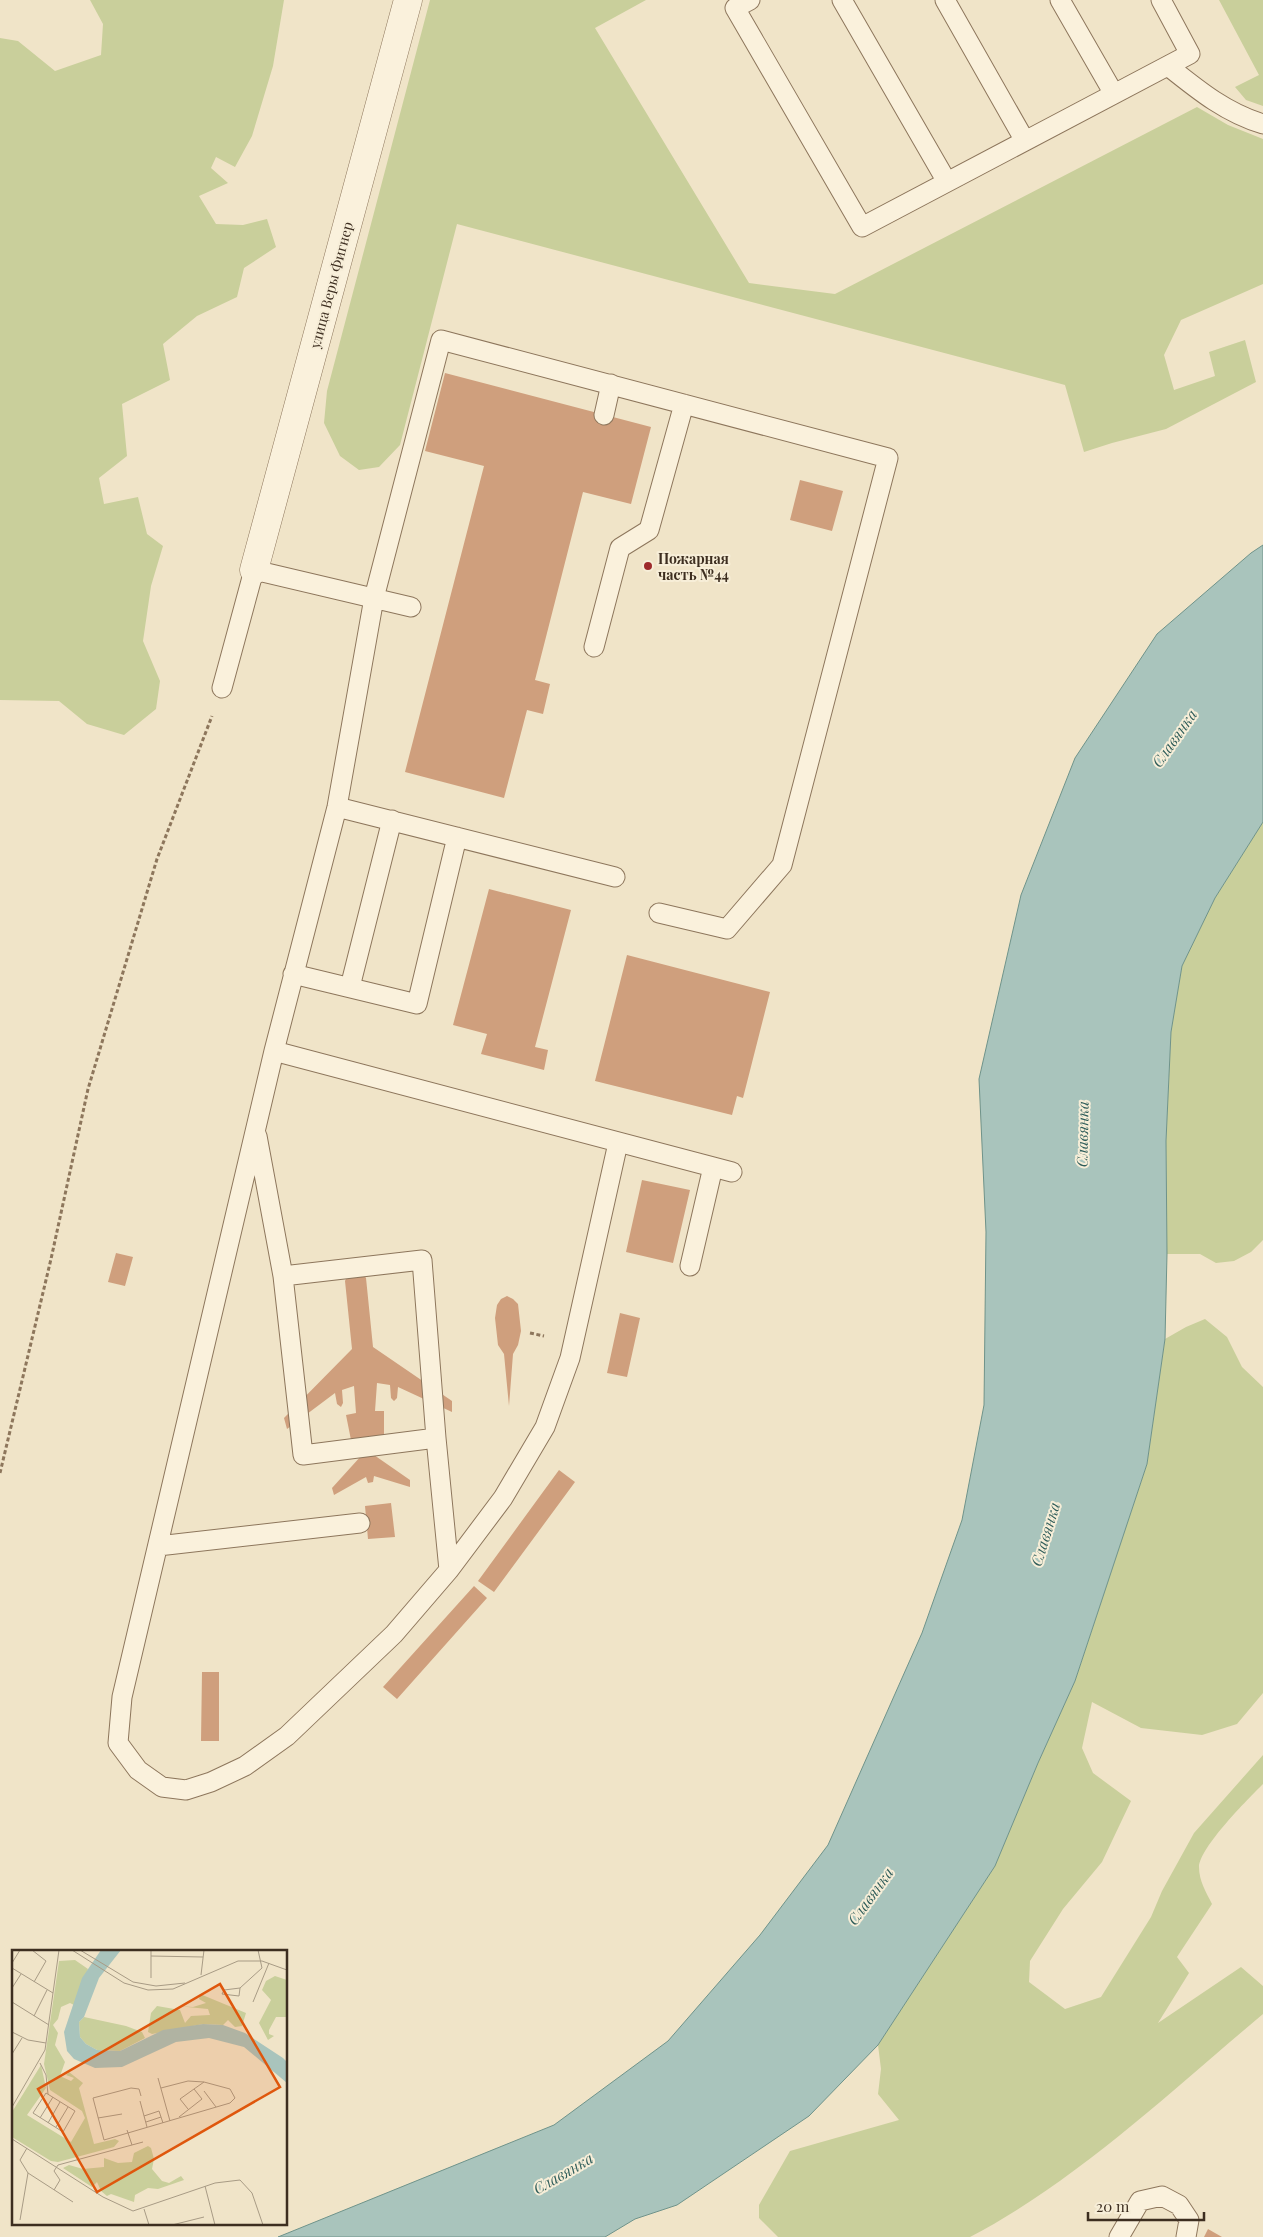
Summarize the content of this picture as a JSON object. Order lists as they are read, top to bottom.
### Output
{
  "streets": {
    "street": ["улица Веры Фигнер"]
  },
  "water": ["Славянка"],
  "places": ["Пожарная часть №44"],
  "scale_bar": "20 m"
}
